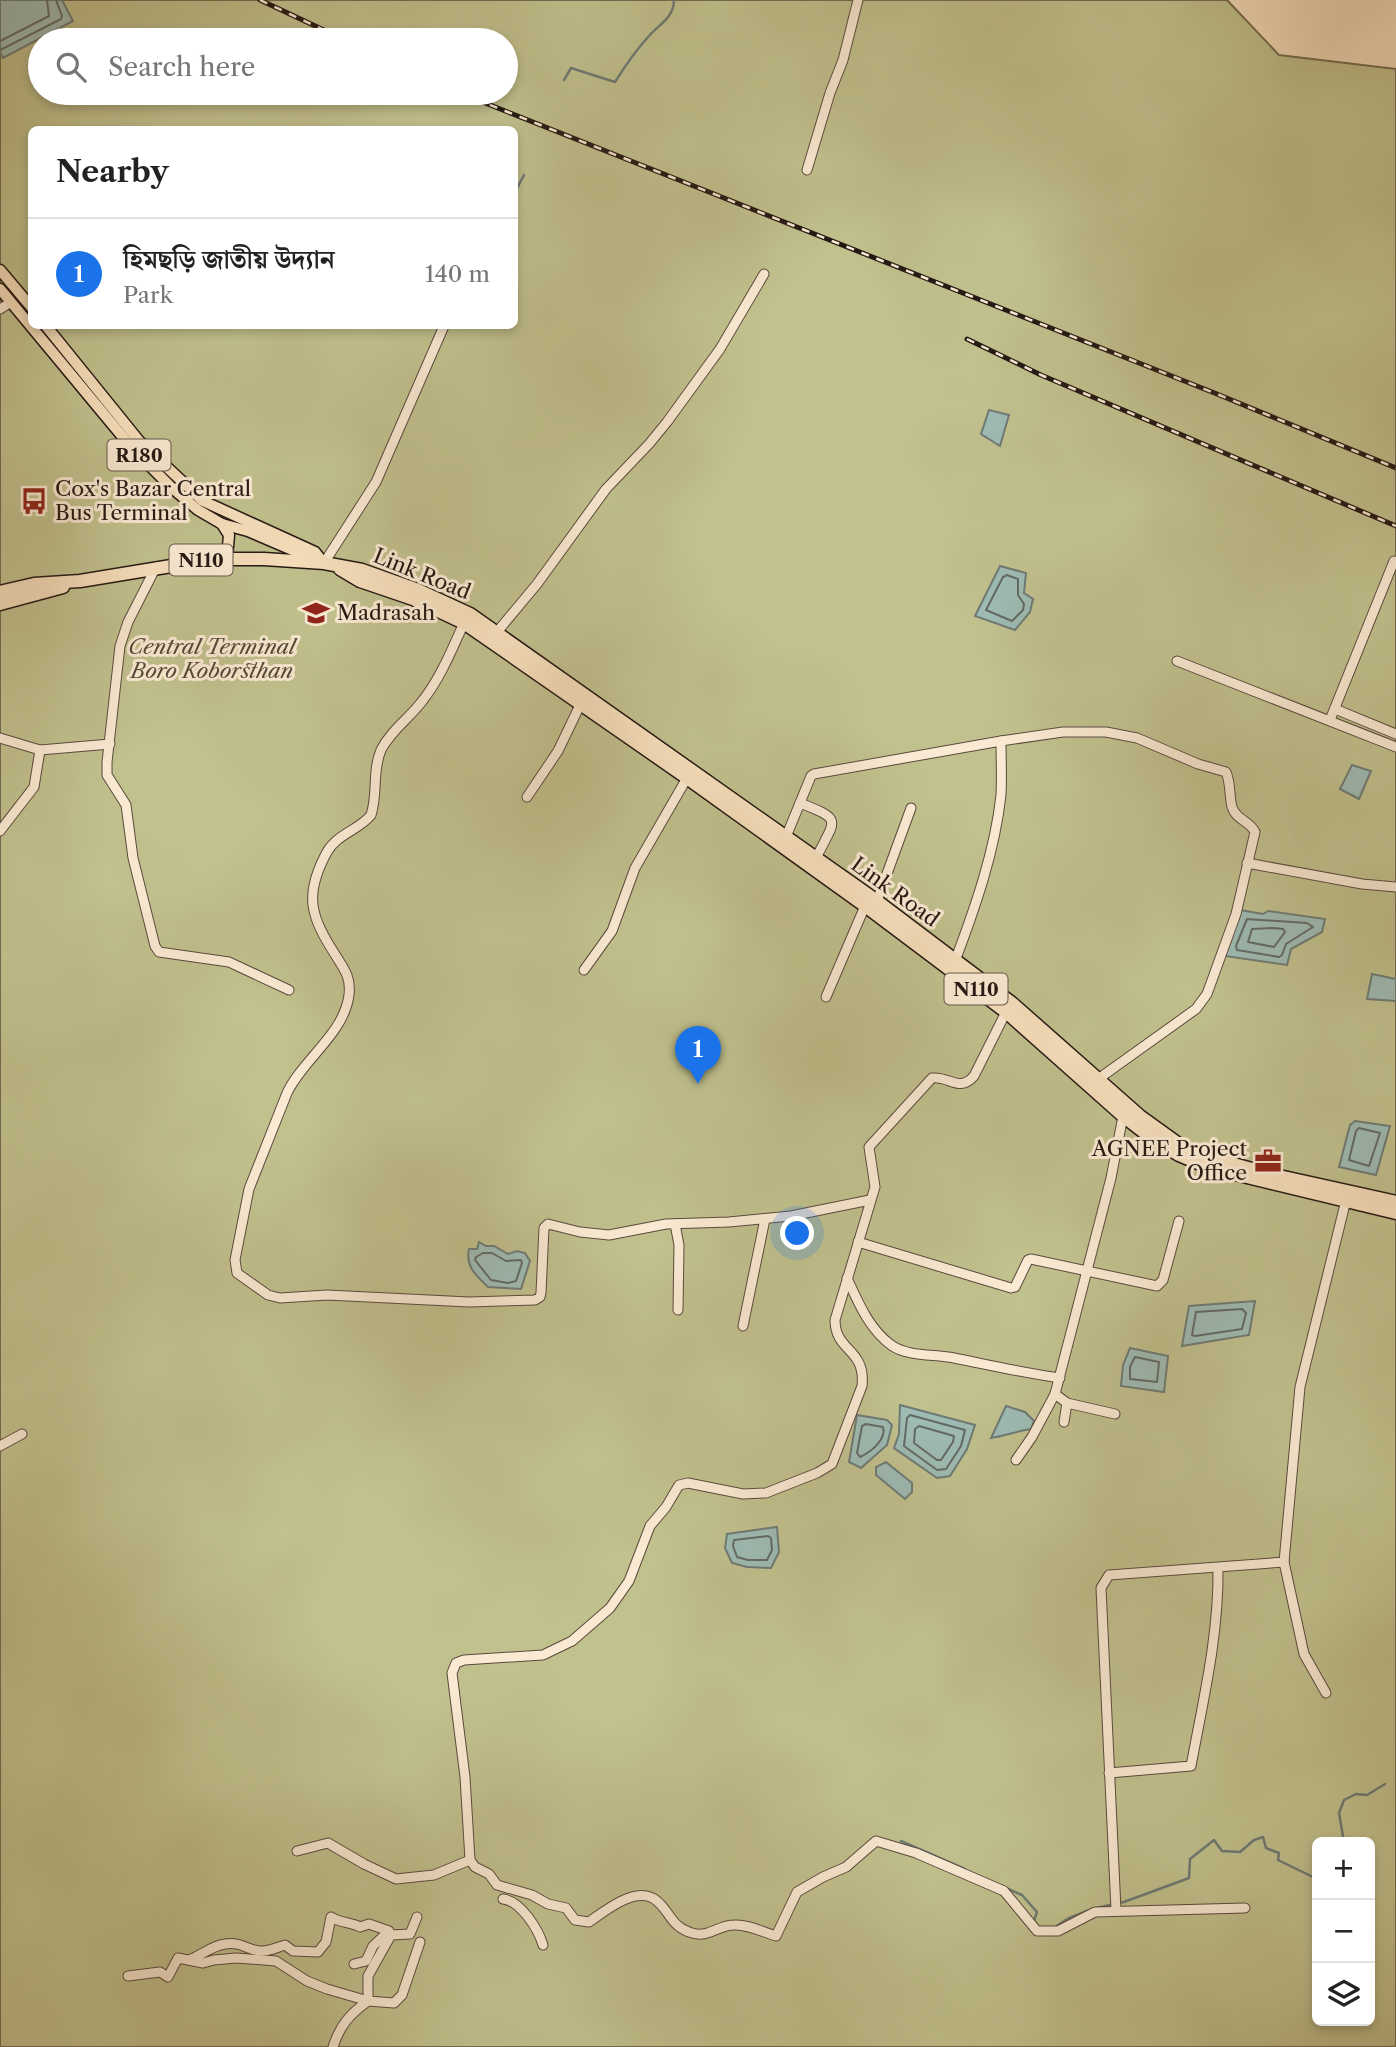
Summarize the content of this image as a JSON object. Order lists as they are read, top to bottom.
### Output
{
  "streets": {
    "highway": ["N110", "Link Road"],
    "main road": ["R180"]
  },
  "crossings": [
    ["R180", "N110"],
    ["R180", "Link Road"],
    ["N110", "Link Road"]
  ],
  "parks": ["Central Terminal Boro Koborsthan"],
  "places": {
    "bus stop": ["Cox's Bazar Central Bus Terminal"],
    "school or university": ["Madrasah"],
    "office": ["AGNEE Project Office"]
  },
  "page": {
    "search": "Search here",
    "heading": "Nearby",
    "list": [
      {
        "mark": "1",
        "name": "হিমছড়ি জাতীয় উদ্যান",
        "note": "Park",
        "value": "140 m"
      }
    ],
    "pins": "1",
    "map_buttons": ["+", "−"]
  }
}
